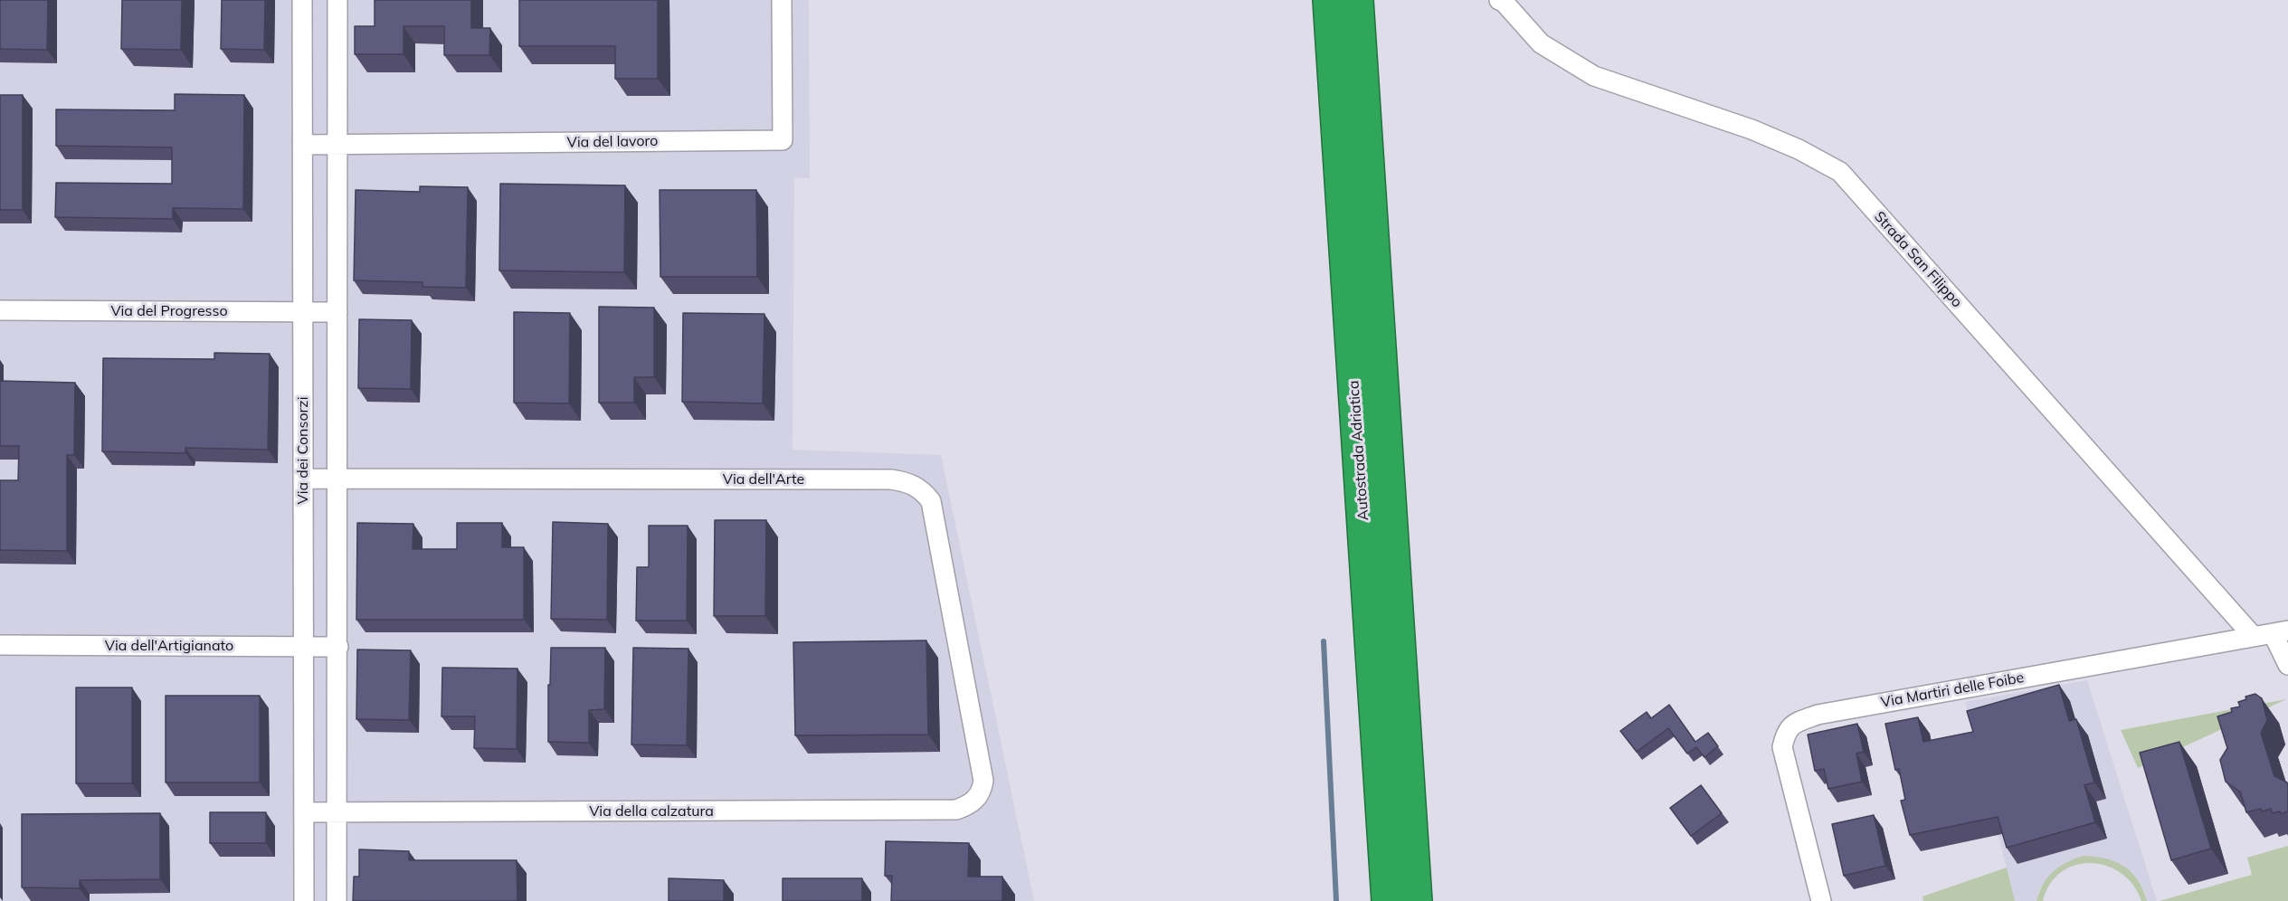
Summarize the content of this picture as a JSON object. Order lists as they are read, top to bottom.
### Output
{
  "streets": {
    "highway": ["Autostrada Adriatica"],
    "street": [
      "Via del lavoro",
      "Strada San Filippo",
      "Via del Progresso",
      "Via dei Consorzi",
      "Via dell'Arte",
      "Via dell'Artigianato",
      "Via Martiri delle Foibe",
      "Via della calzatura"
    ]
  },
  "crossings": [
    ["Via del lavoro", "Via dei Consorzi"],
    ["Strada San Filippo", "Via Martiri delle Foibe"],
    ["Via del Progresso", "Via dei Consorzi"],
    ["Via dei Consorzi", "Via dell'Arte"],
    ["Via dei Consorzi", "Via dell'Artigianato"],
    ["Via dei Consorzi", "Via della calzatura"],
    ["Via dell'Arte", "Via della calzatura"]
  ]
}
